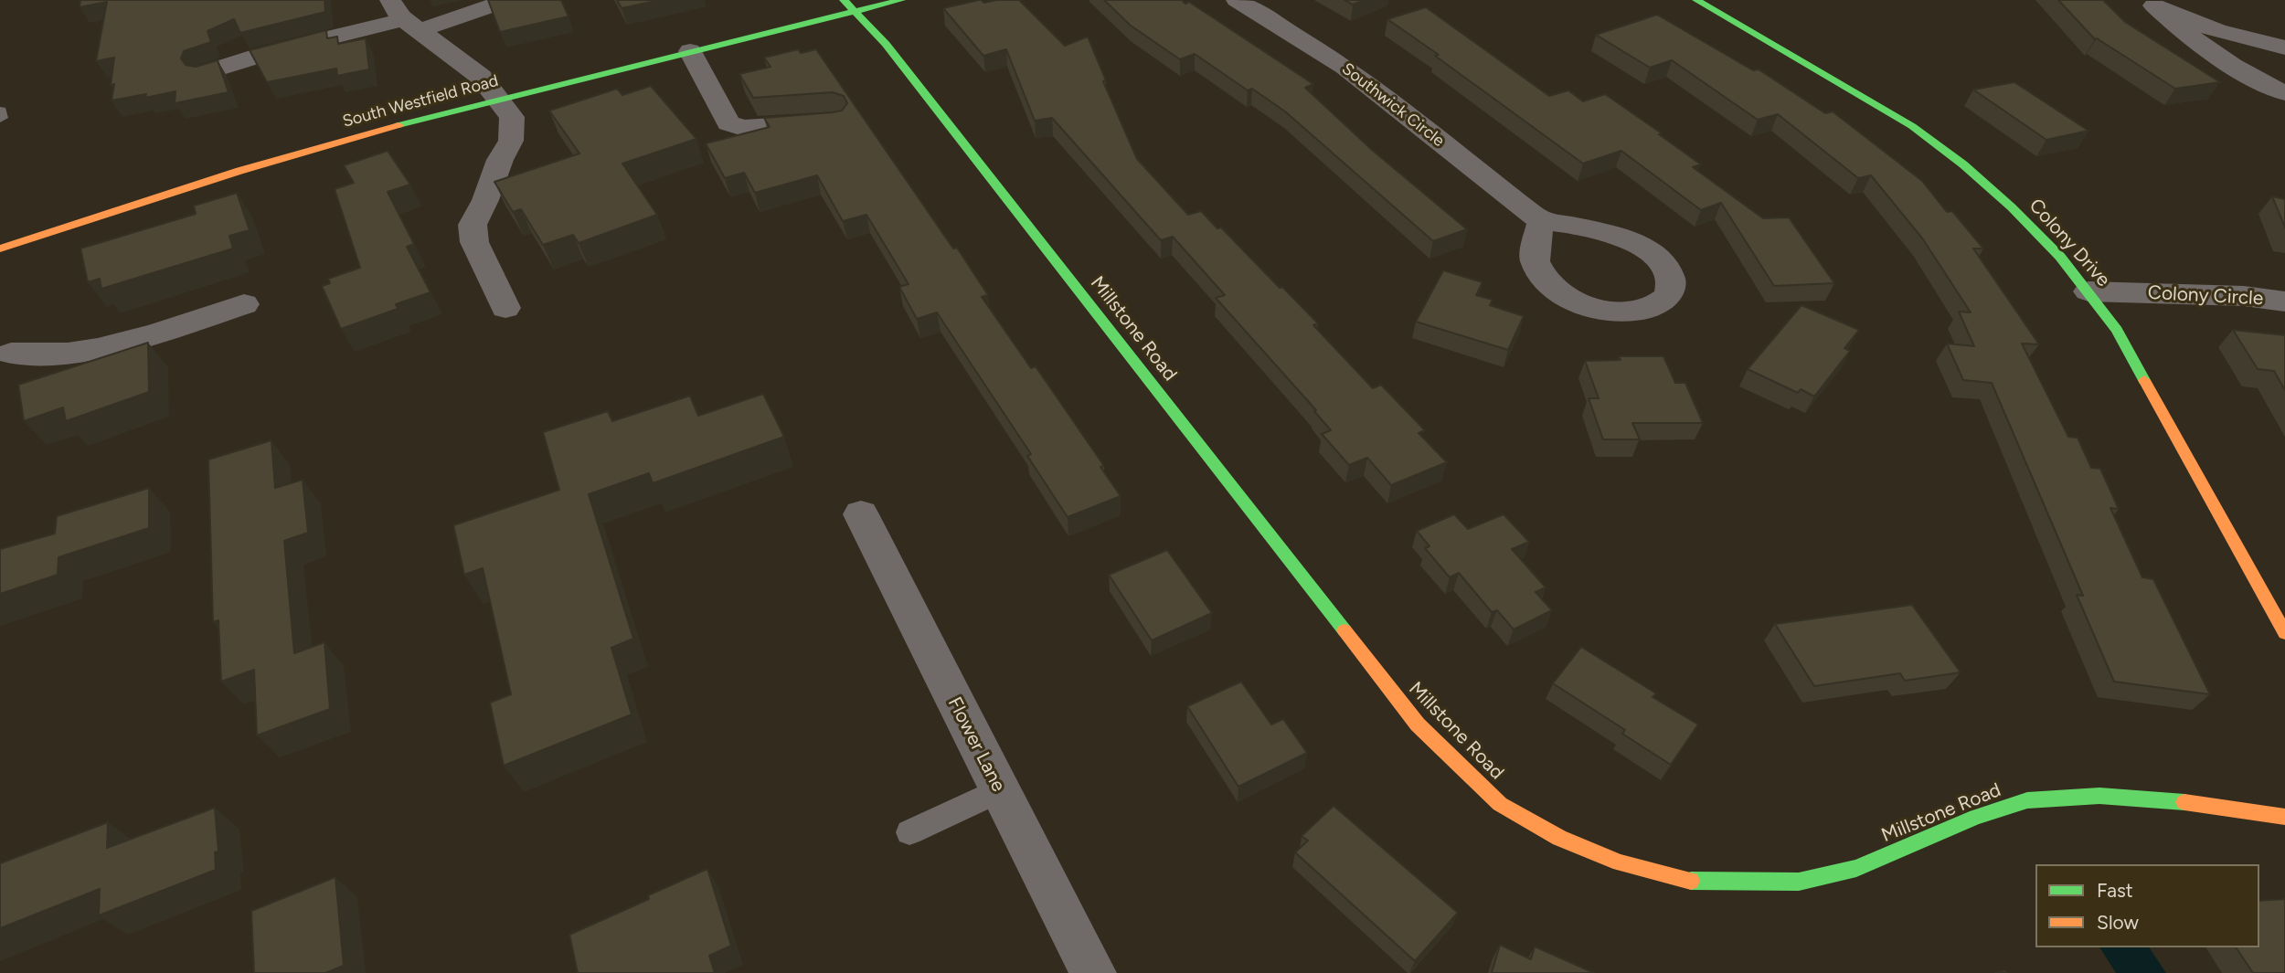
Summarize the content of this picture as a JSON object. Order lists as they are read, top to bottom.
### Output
{
  "streets": {
    "street": [
      "South Westfield Road",
      "Southwick Circle",
      "Colony Drive",
      "Colony Circle",
      "Millstone Road",
      "Flower Lane"
    ]
  },
  "crossings": [
    ["South Westfield Road", "Millstone Road"],
    ["Colony Drive", "Colony Circle"]
  ],
  "legend": ["Fast", "Slow"]
}
